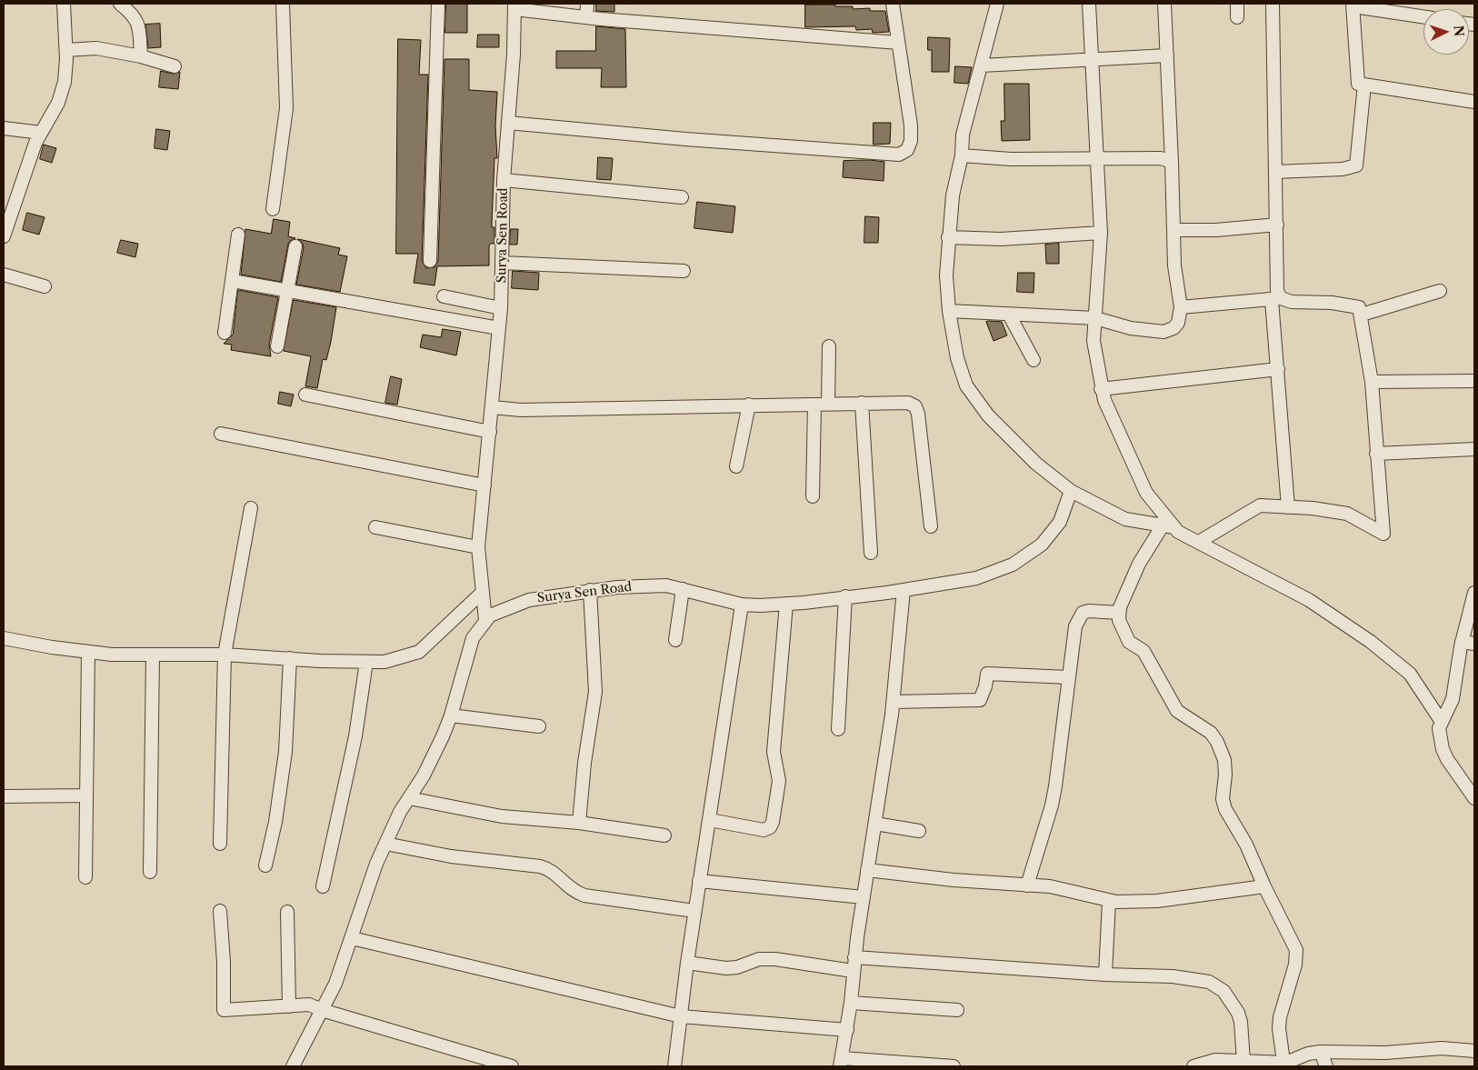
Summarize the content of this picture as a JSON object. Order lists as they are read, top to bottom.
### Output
{
  "streets": {
    "street": ["Surya Sen Road"]
  },
  "north": "right"
}
